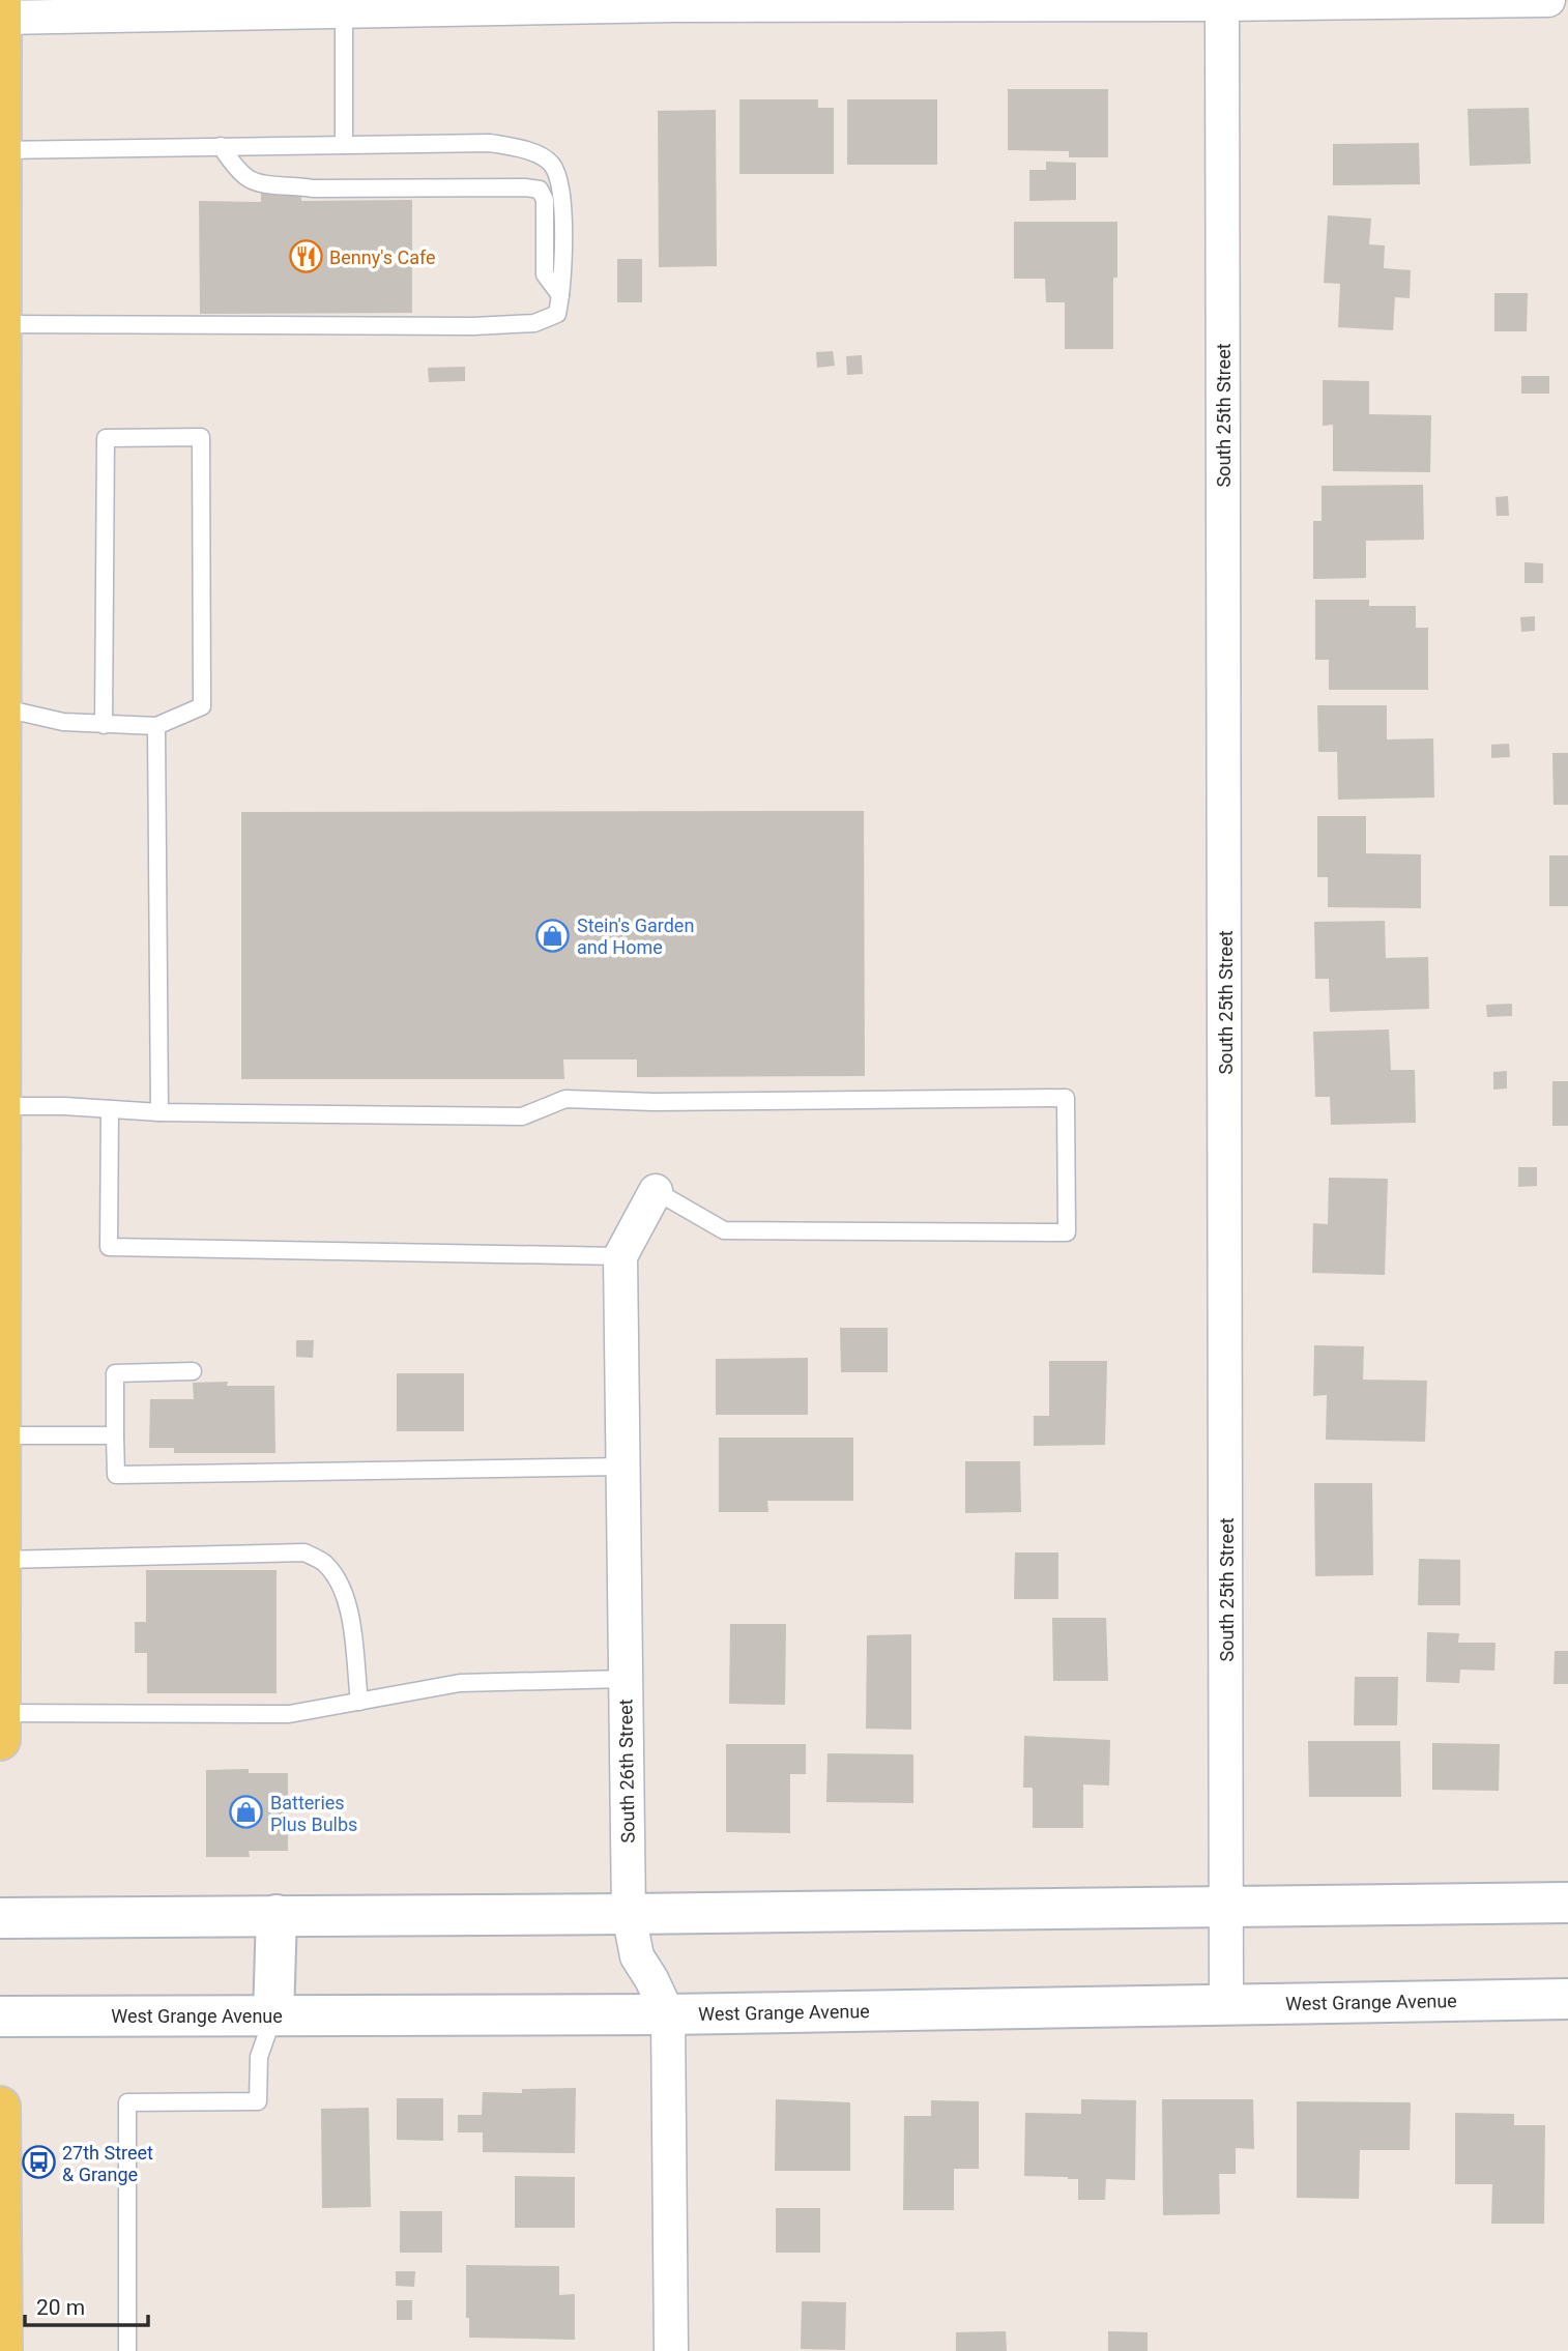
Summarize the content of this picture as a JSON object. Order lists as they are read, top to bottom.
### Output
{
  "streets": {
    "street": ["South 25th Street", "South 26th Street", "West Grange Avenue"]
  },
  "crossings": [
    ["South 25th Street", "West Grange Avenue"],
    ["South 26th Street", "West Grange Avenue"]
  ],
  "places": {
    "restaurant": ["Benny's Cafe"],
    "shop": ["Stein's Garden and Home", "Batteries Plus Bulbs"],
    "bus stop": ["27th Street & Grange"]
  },
  "scale_bar": "20 m"
}
